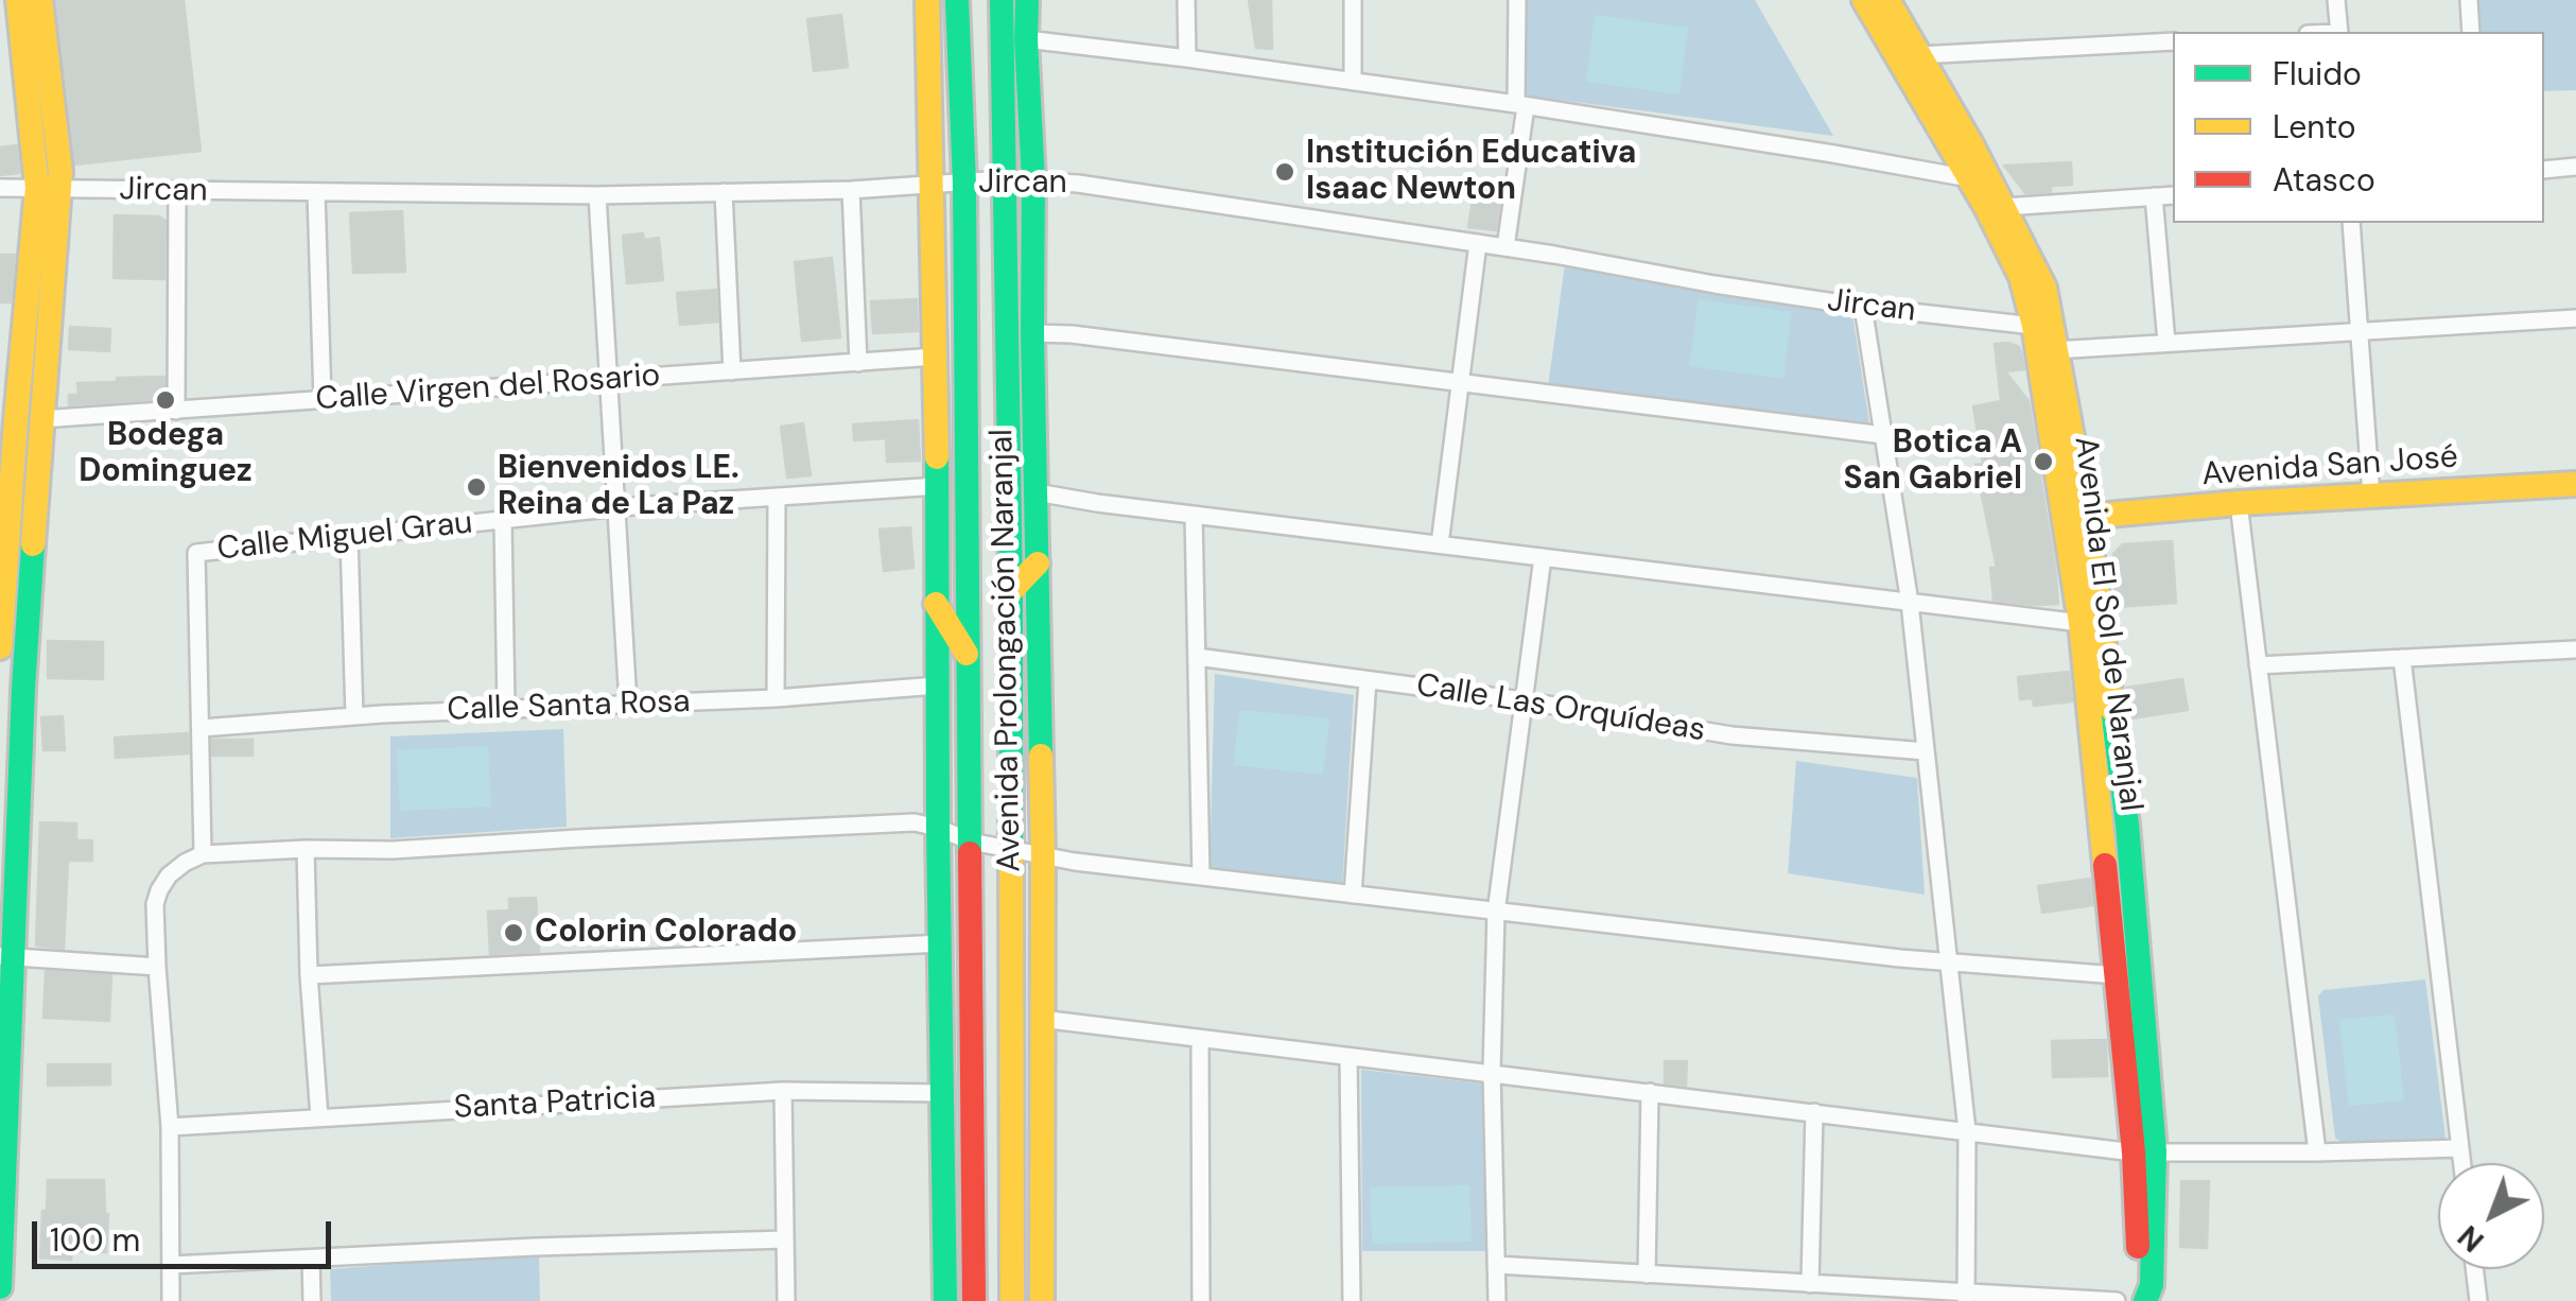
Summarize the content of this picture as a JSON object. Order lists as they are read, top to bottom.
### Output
{
  "streets": {
    "street": [
      "Jircan",
      "Calle Virgen del Rosario",
      "Avenida San José",
      "Calle Miguel Grau",
      "Avenida El Sol de Naranjal",
      "Avenida Prolongación Naranjal",
      "Calle Santa Rosa",
      "Calle Las Orquídeas",
      "Santa Patricia"
    ]
  },
  "crossings": [
    ["Jircan", "Avenida El Sol de Naranjal"],
    ["Jircan", "Avenida Prolongación Naranjal"],
    ["Calle Virgen del Rosario", "Avenida Prolongación Naranjal"],
    ["Avenida San José", "Avenida El Sol de Naranjal"],
    ["Calle Miguel Grau", "Avenida Prolongación Naranjal"],
    ["Calle Miguel Grau", "Calle Santa Rosa"],
    ["Avenida Prolongación Naranjal", "Calle Santa Rosa"],
    ["Avenida Prolongación Naranjal", "Santa Patricia"]
  ],
  "places": [
    "Institución Educativa Isaac Newton",
    "Bodega Dominguez",
    "Botica A San Gabriel",
    "Bienvenidos LE. Reina de La Paz",
    "Colorin Colorado"
  ],
  "legend": ["Fluido", "Lento", "Atasco"],
  "scale_bar": "100 m",
  "north": "bottom left"
}
